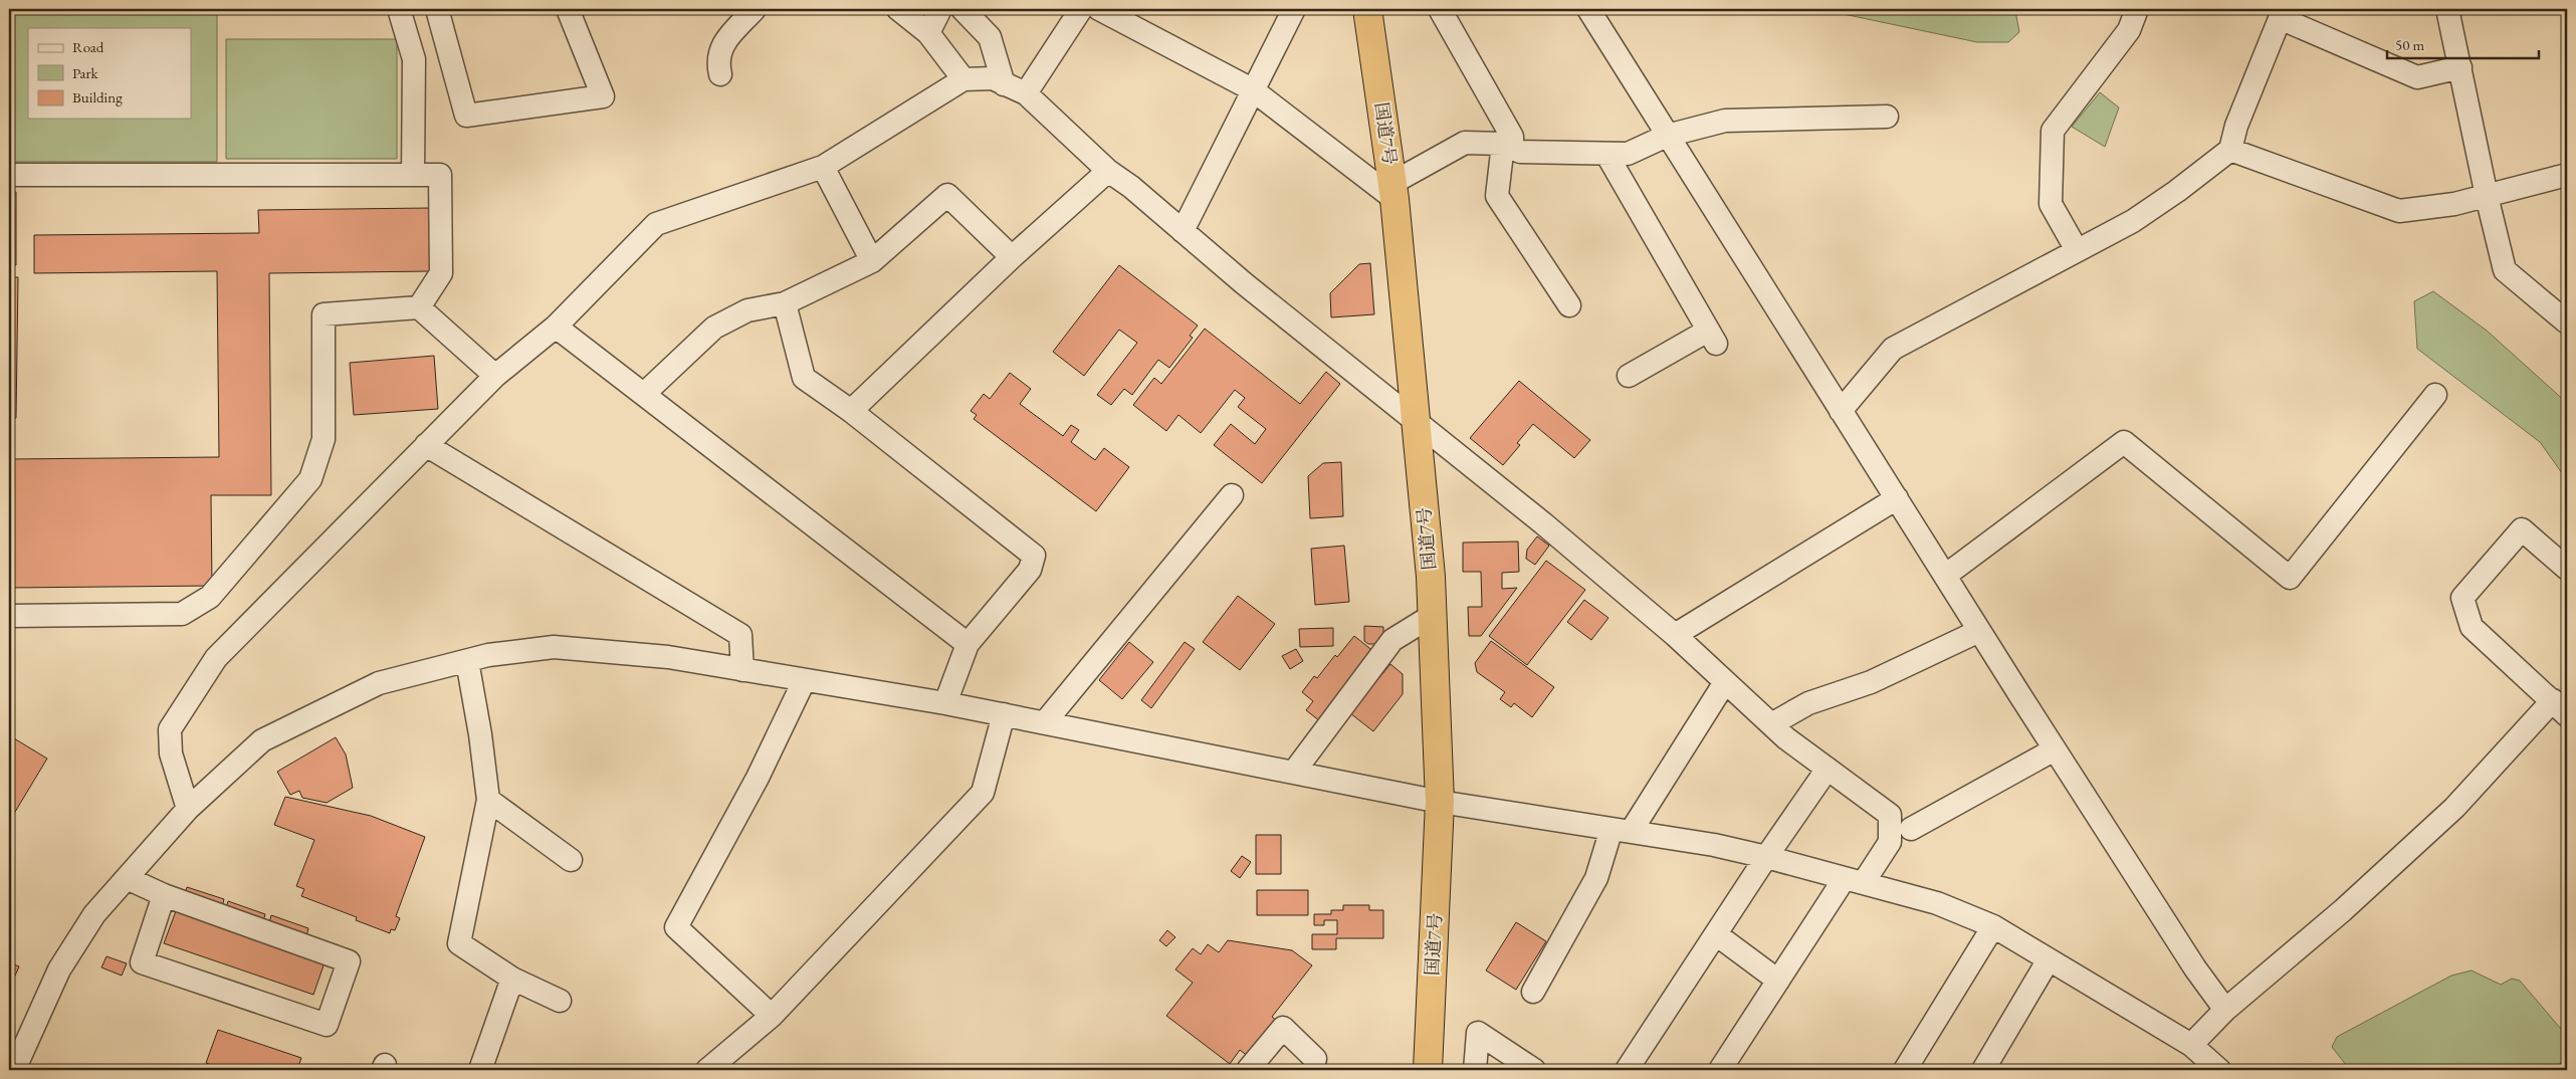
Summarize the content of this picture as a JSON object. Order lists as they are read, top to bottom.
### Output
{
  "streets": {
    "highway": ["国道7号"]
  },
  "legend": ["Road", "Park", "Building"],
  "scale_bar": "50 m"
}
